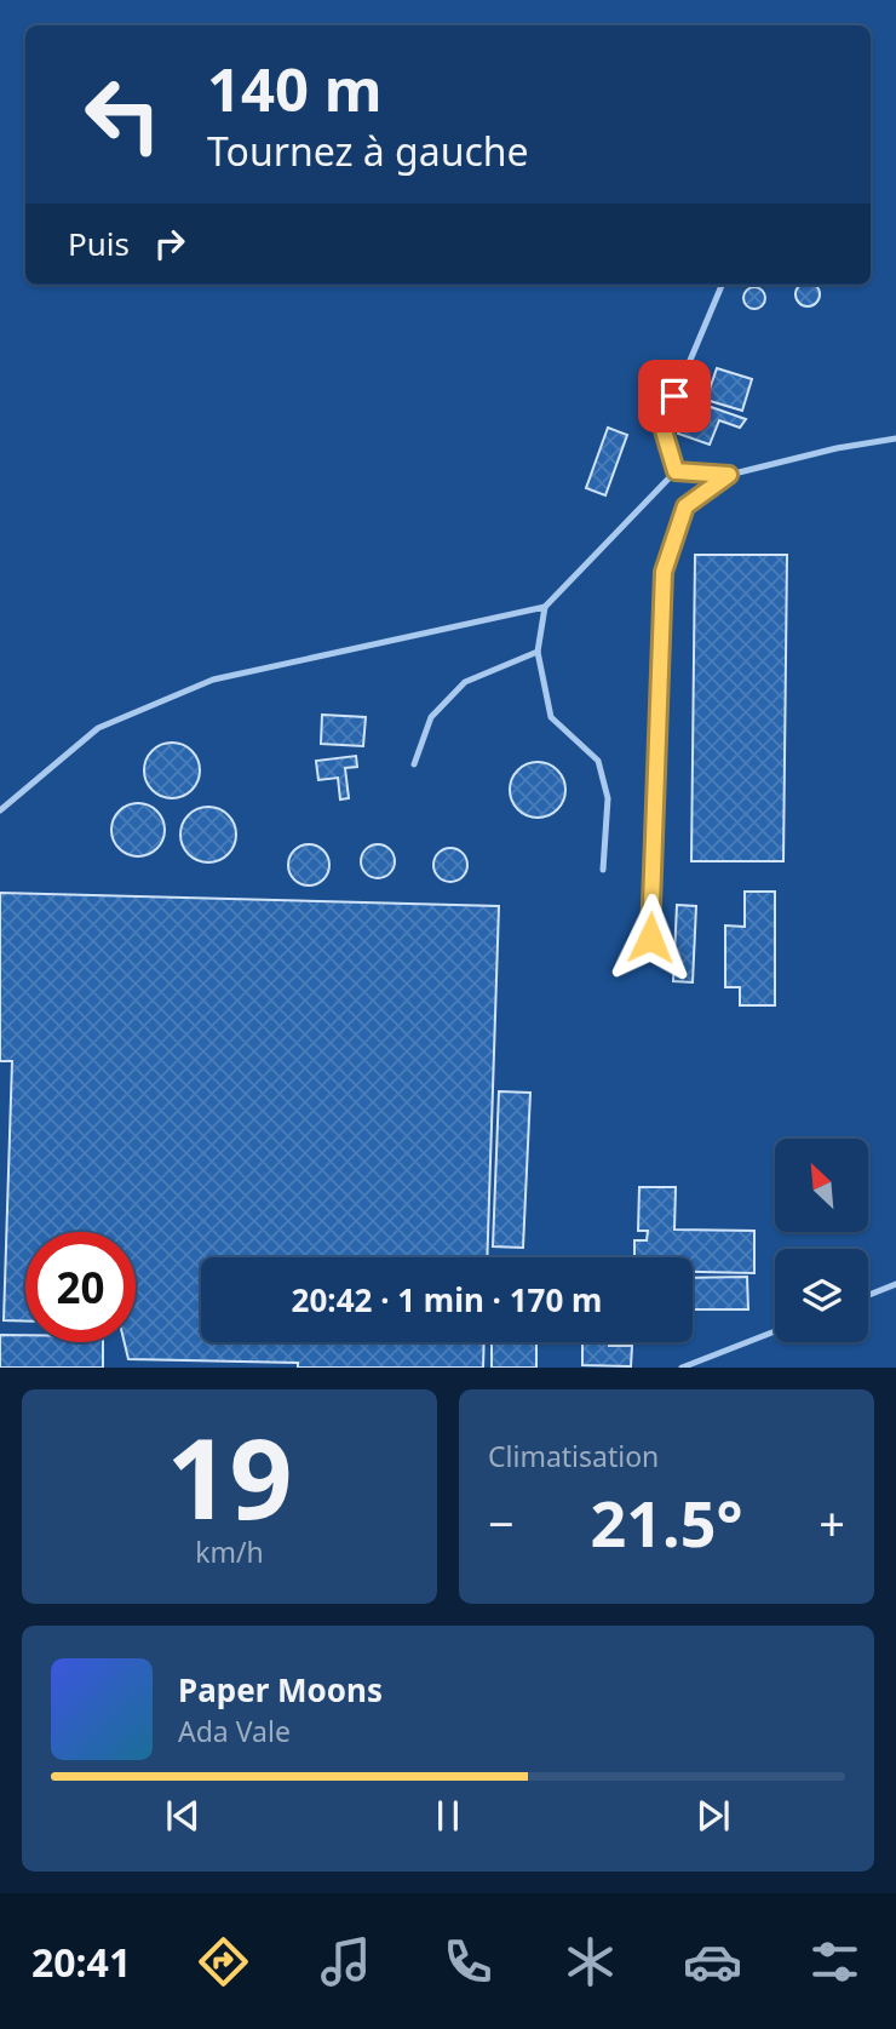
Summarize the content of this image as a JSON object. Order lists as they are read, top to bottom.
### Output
{
  "north": "top left",
  "page": {
    "turn": ["140 m", "Tournez à gauche"],
    "then": "Puis",
    "limit": "20",
    "trip": "20:42 · 1 min · 170 m",
    "tile": [
      ["19", "km/h"],
      "Climatisation"
    ],
    "heat": ["−", "21.5°", "+"],
    "song": ["Paper Moons", "Ada Vale"],
    "tabs": "20:41"
  }
}
